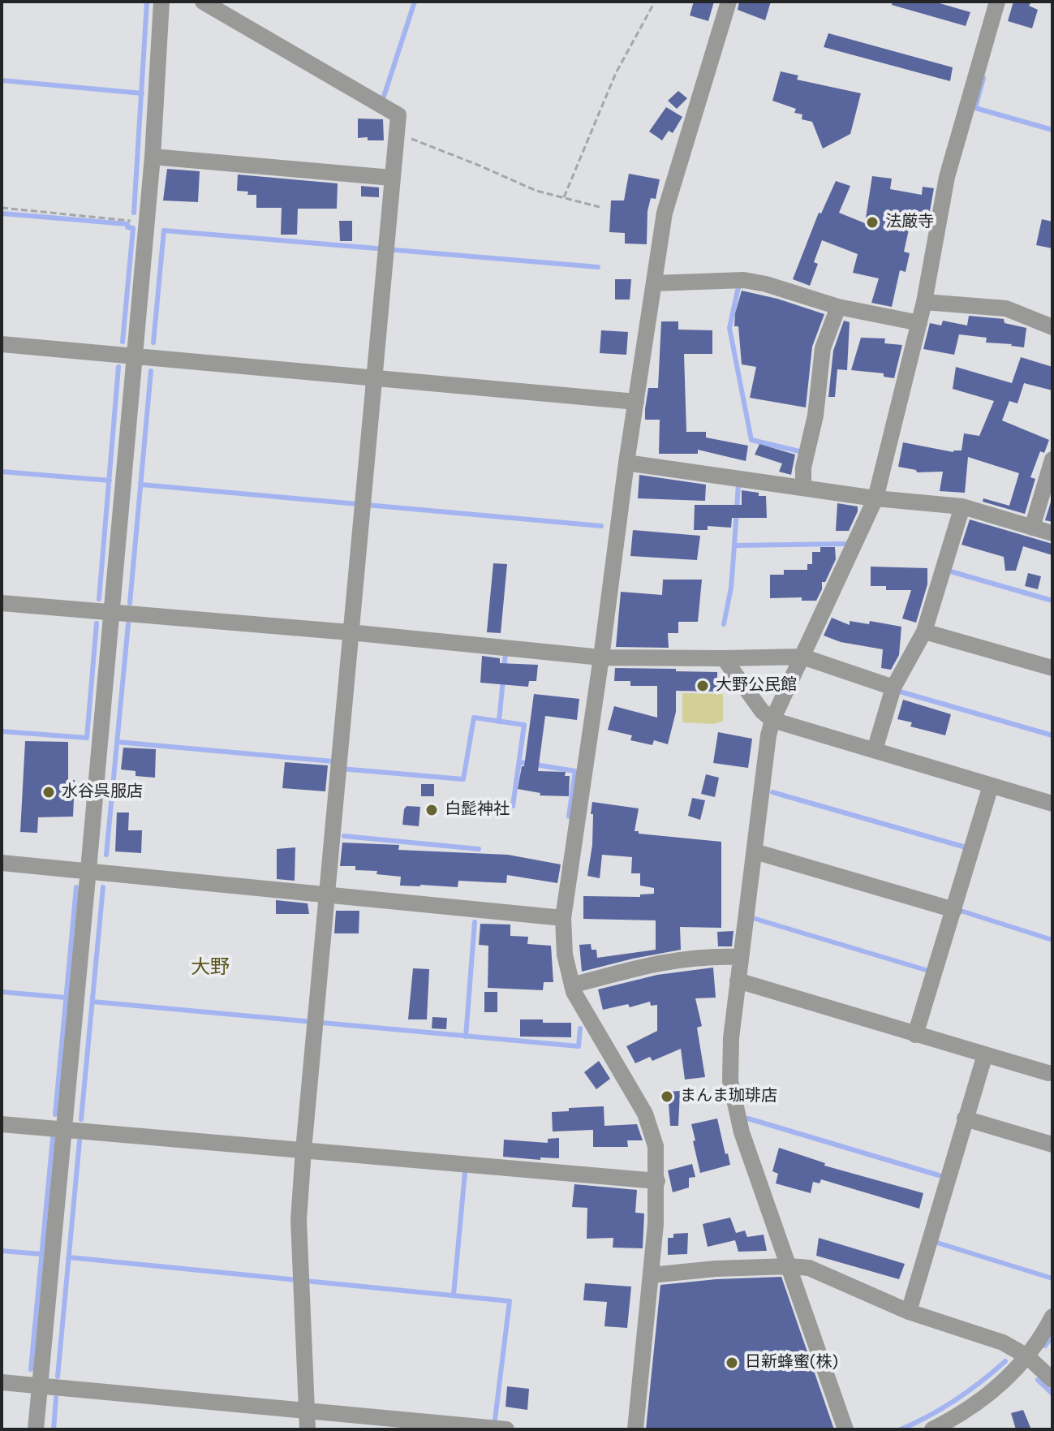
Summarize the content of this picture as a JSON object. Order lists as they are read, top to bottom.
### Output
{
  "districts": ["大野"],
  "places": [
    "法厳寺",
    "大野公民館",
    "水谷呉服店",
    "白髭神社",
    "まんま珈琲店",
    "日新蜂蜜(株)"
  ]
}
